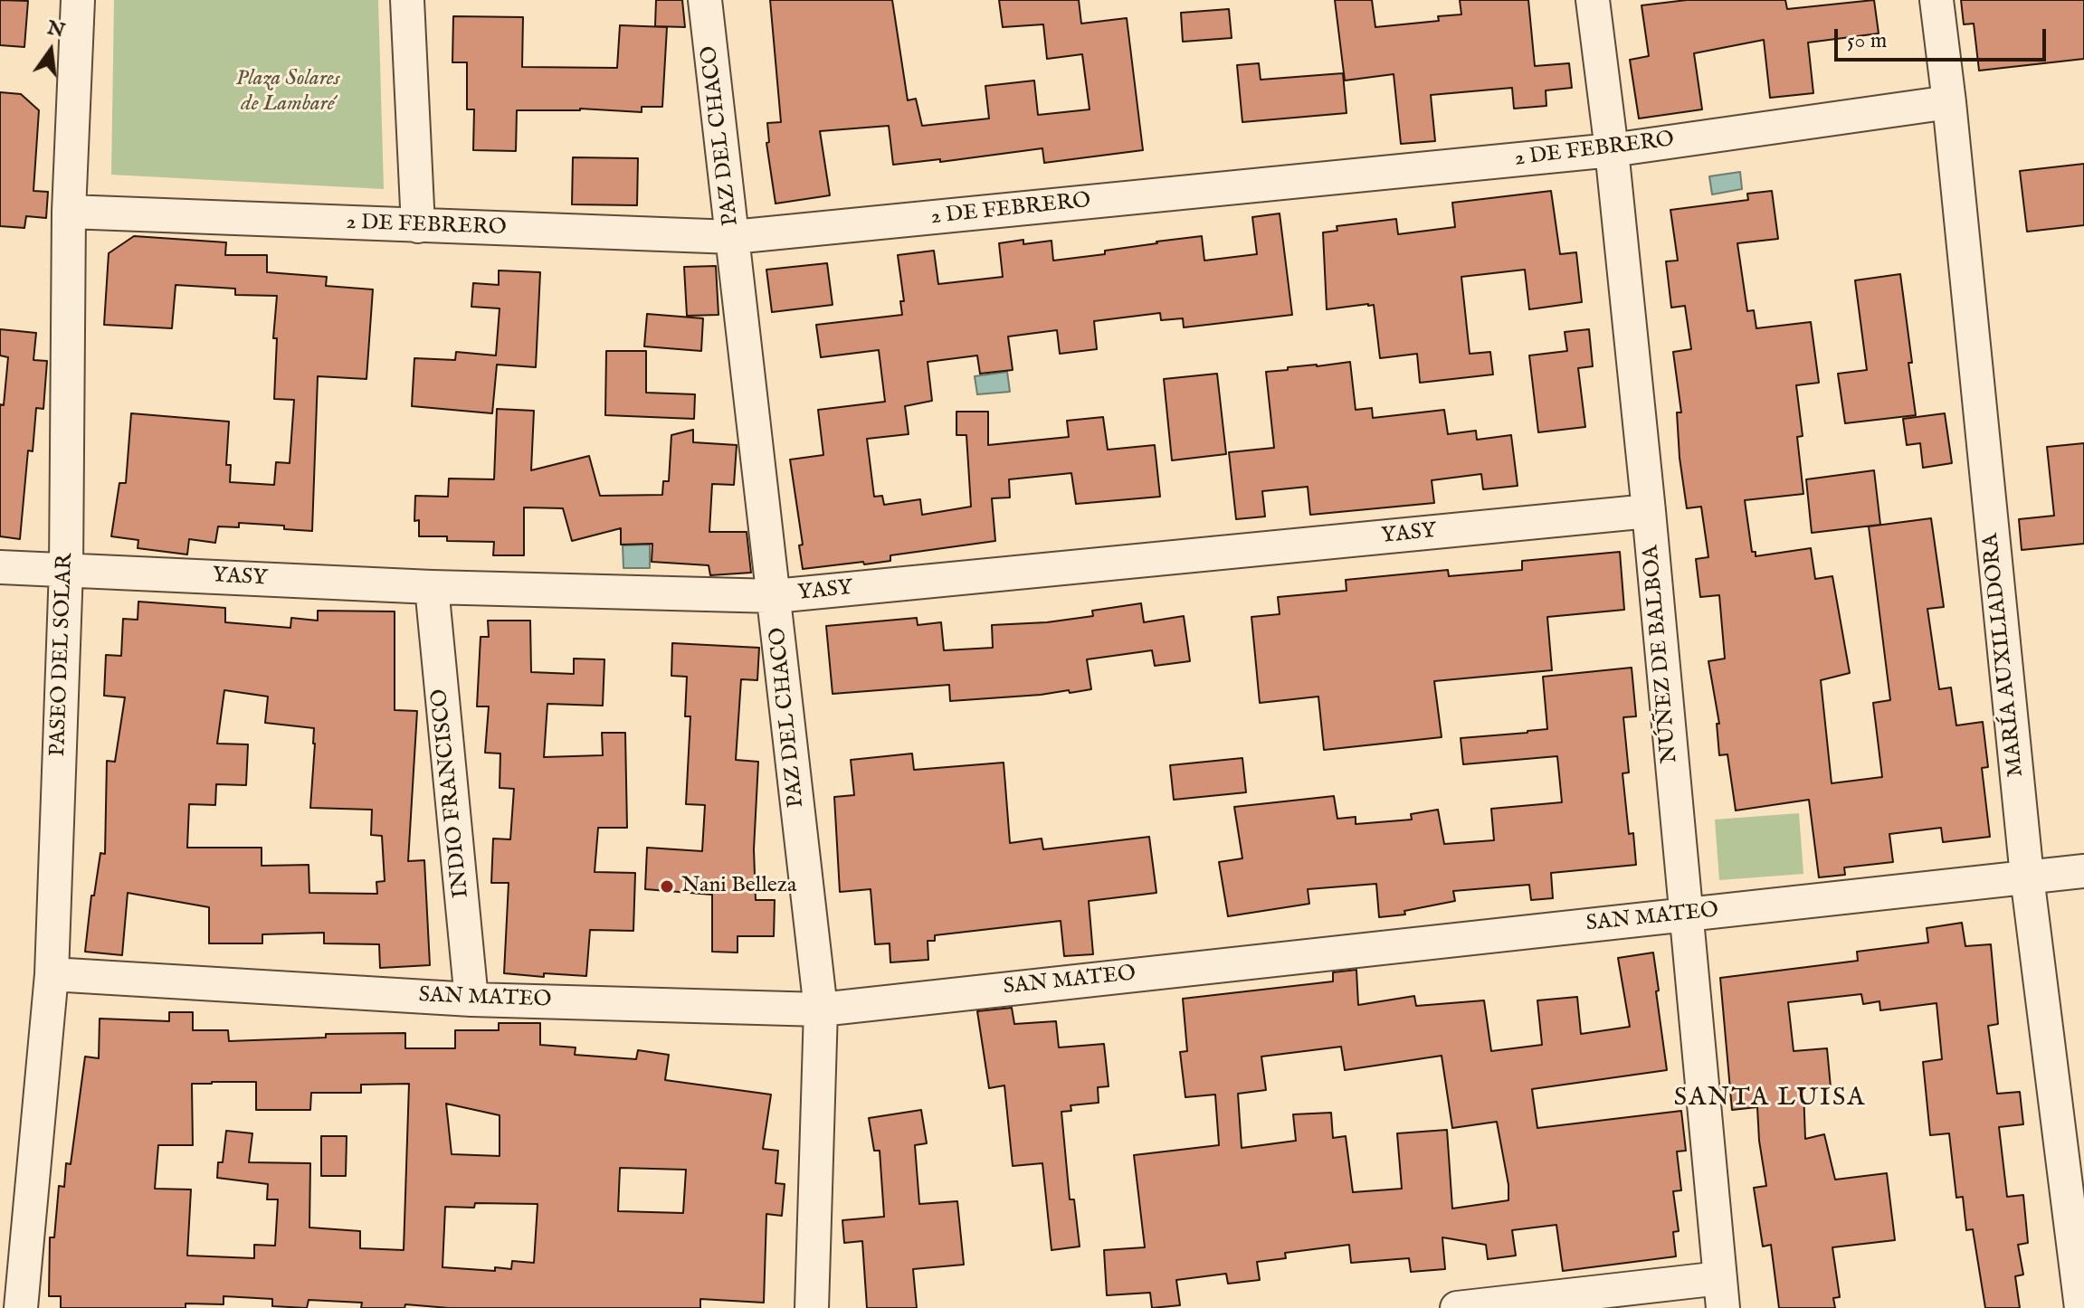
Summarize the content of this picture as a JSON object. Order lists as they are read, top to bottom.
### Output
{
  "streets": {
    "street": [
      "PAZ DEL CHACO",
      "2 DE FEBRERO",
      "YASY",
      "NÚÑEZ DE BALBOA",
      "PASEO DEL SOLAR",
      "MARÍA AUXILIADORA",
      "INDIO FRANCISCO",
      "SAN MATEO"
    ]
  },
  "crossings": [
    ["PAZ DEL CHACO", "2 DE FEBRERO"],
    ["PAZ DEL CHACO", "YASY"],
    ["PAZ DEL CHACO", "SAN MATEO"],
    ["2 DE FEBRERO", "NÚÑEZ DE BALBOA"],
    ["2 DE FEBRERO", "PASEO DEL SOLAR"],
    ["2 DE FEBRERO", "MARÍA AUXILIADORA"],
    ["YASY", "NÚÑEZ DE BALBOA"],
    ["YASY", "PASEO DEL SOLAR"],
    ["YASY", "INDIO FRANCISCO"],
    ["NÚÑEZ DE BALBOA", "SAN MATEO"],
    ["PASEO DEL SOLAR", "SAN MATEO"],
    ["MARÍA AUXILIADORA", "SAN MATEO"],
    ["INDIO FRANCISCO", "SAN MATEO"]
  ],
  "districts": ["SANTA LUISA"],
  "parks": ["Plaza Solares de Lambaré"],
  "places": ["Nani Belleza"],
  "scale_bar": "50 m",
  "north": "top"
}
